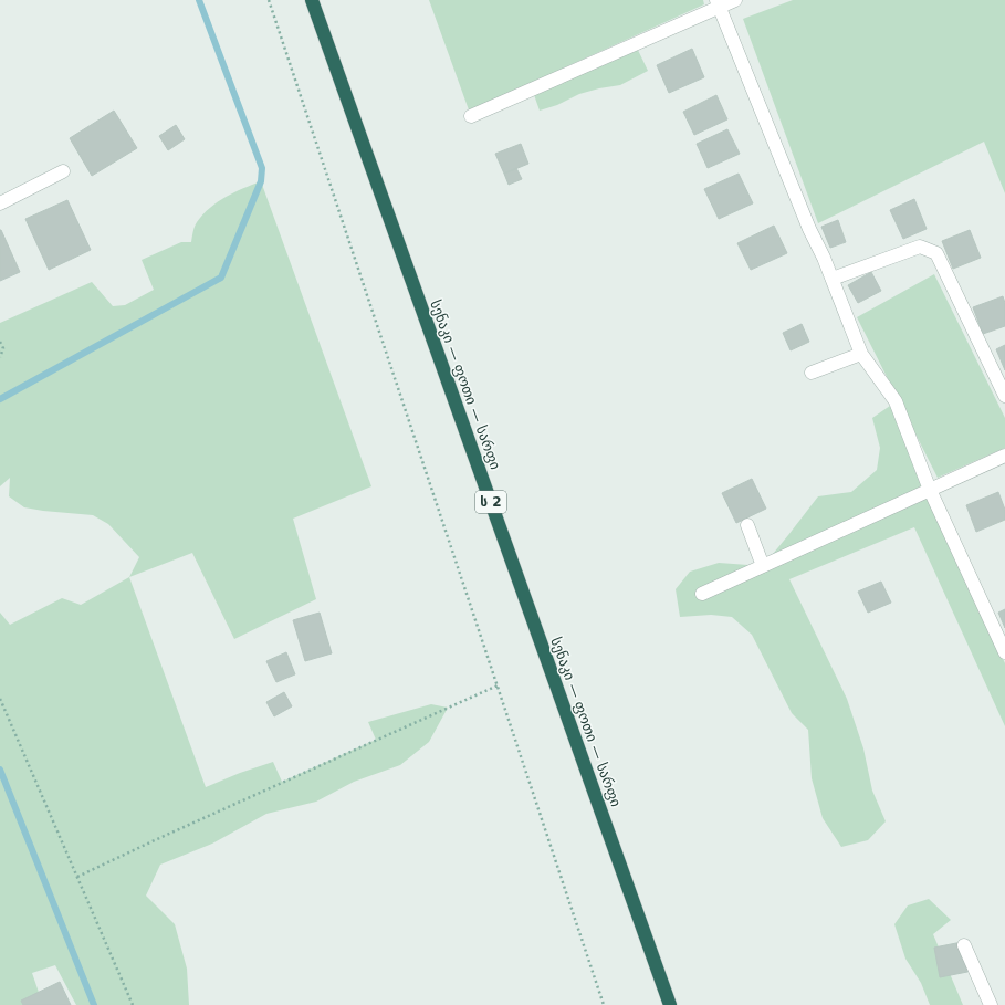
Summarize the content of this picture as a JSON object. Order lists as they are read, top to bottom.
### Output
{
  "streets": {
    "highway": ["სენაკი — ფოთი — სარფი", "ს 2"]
  }
}
